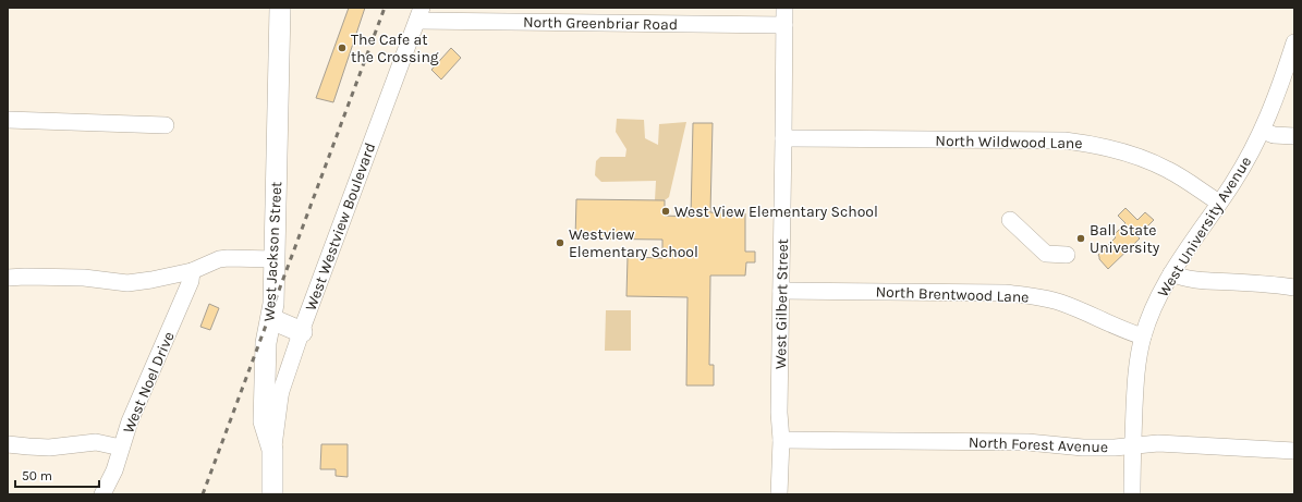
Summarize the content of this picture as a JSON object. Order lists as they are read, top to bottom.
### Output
{
  "streets": {
    "main road": ["West Jackson Street"],
    "street": [
      "North Greenbriar Road",
      "North Wildwood Lane",
      "West Westview Boulevard",
      "West University Avenue",
      "North Brentwood Lane",
      "West Gilbert Street",
      "West Noel Drive",
      "North Forest Avenue"
    ]
  },
  "crossings": [
    ["North Greenbriar Road", "West Westview Boulevard"],
    ["North Greenbriar Road", "West Gilbert Street"],
    ["North Wildwood Lane", "West University Avenue"],
    ["North Wildwood Lane", "West Gilbert Street"],
    ["West Westview Boulevard", "West Jackson Street"],
    ["West University Avenue", "North Brentwood Lane"],
    ["West University Avenue", "North Forest Avenue"],
    ["North Brentwood Lane", "West Gilbert Street"],
    ["West Gilbert Street", "North Forest Avenue"]
  ],
  "places": [
    "The Cafe at the Crossing",
    "West View Elementary School",
    "Ball State University",
    "Westview Elementary School"
  ],
  "scale_bar": "50 m"
}
